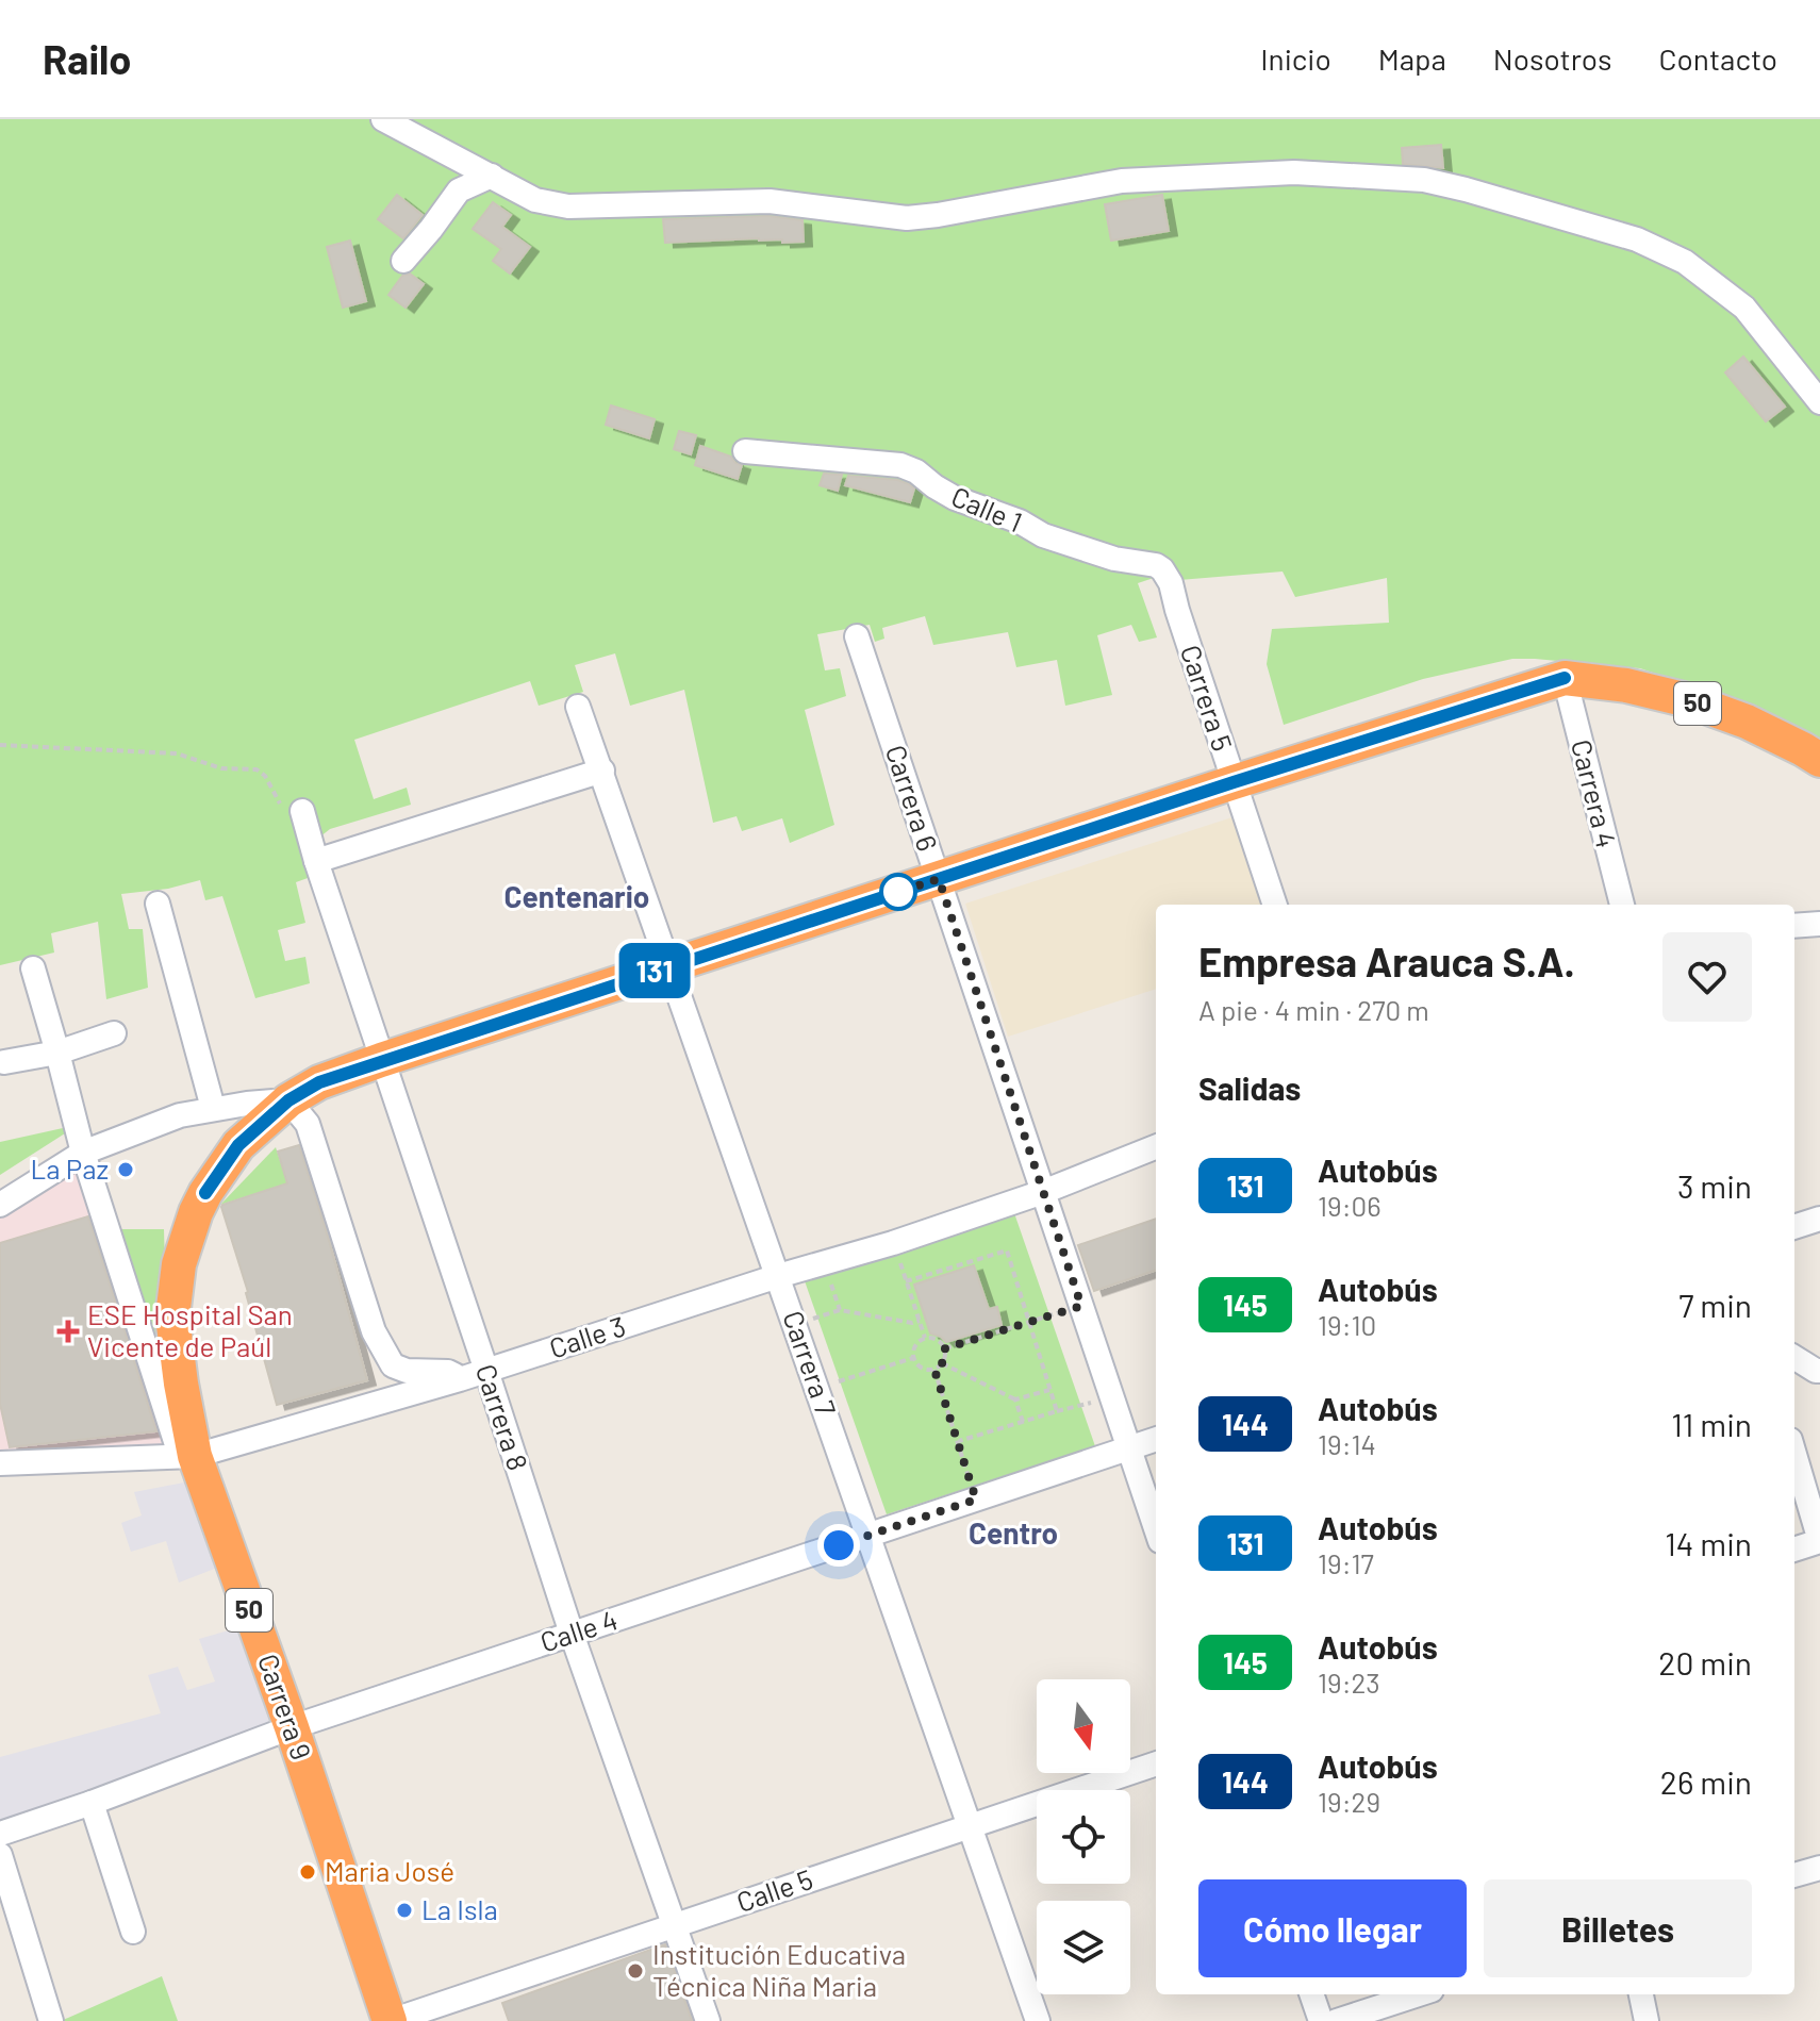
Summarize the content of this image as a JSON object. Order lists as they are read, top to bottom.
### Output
{
  "streets": {
    "highway": ["50", "Carrera 9"],
    "street": [
      "Calle 1",
      "Carrera 5",
      "Carrera 4",
      "Carrera 6",
      "Calle 3",
      "Carrera 7",
      "Carrera 8",
      "Calle 4",
      "Calle 5"
    ]
  },
  "crossings": [
    ["Calle 1", "Carrera 5"],
    ["Carrera 5", "50"],
    ["50", "Carrera 4"],
    ["50", "Carrera 6"],
    ["50", "Carrera 7"],
    ["50", "Carrera 8"],
    ["50", "Carrera 9"],
    ["Carrera 6", "Calle 3"],
    ["Carrera 6", "Calle 4"],
    ["Calle 3", "Carrera 7"],
    ["Calle 3", "Carrera 8"],
    ["Calle 3", "Carrera 9"],
    ["Carrera 7", "Calle 4"],
    ["Carrera 7", "Calle 5"],
    ["Carrera 8", "Calle 4"],
    ["Carrera 8", "Calle 5"],
    ["Calle 4", "Carrera 9"],
    ["Carrera 9", "Calle 5"]
  ],
  "districts": ["Centenario", "Centro"],
  "places": {
    "other": [
      "La Paz",
      "Maria José",
      "La Isla",
      "Institución Educativa Técnica Niña Maria"
    ],
    "health": ["ESE Hospital San Vicente de Paúl"]
  },
  "lines": ["bus line 131"],
  "north": "bottom",
  "page": {
    "header": "Railo",
    "nav": [
      "Inicio",
      "Mapa",
      "Nosotros",
      "Contacto"
    ],
    "on_map": "131",
    "heading": [
      ["Empresa Arauca S.A.", "A pie · 4 min · 270 m"],
      "Salidas"
    ],
    "list": [
      {
        "mark": "131",
        "name": "Autobús",
        "note": "19:06",
        "value": "3 min"
      },
      {
        "mark": "145",
        "name": "Autobús",
        "note": "19:10",
        "value": "7 min"
      },
      {
        "mark": "144",
        "name": "Autobús",
        "note": "19:14",
        "value": "11 min"
      },
      {
        "mark": "131",
        "name": "Autobús",
        "note": "19:17",
        "value": "14 min"
      },
      {
        "mark": "145",
        "name": "Autobús",
        "note": "19:23",
        "value": "20 min"
      },
      {
        "mark": "144",
        "name": "Autobús",
        "note": "19:29",
        "value": "26 min"
      }
    ],
    "buttons": ["Cómo llegar", "Billetes"]
  }
}
